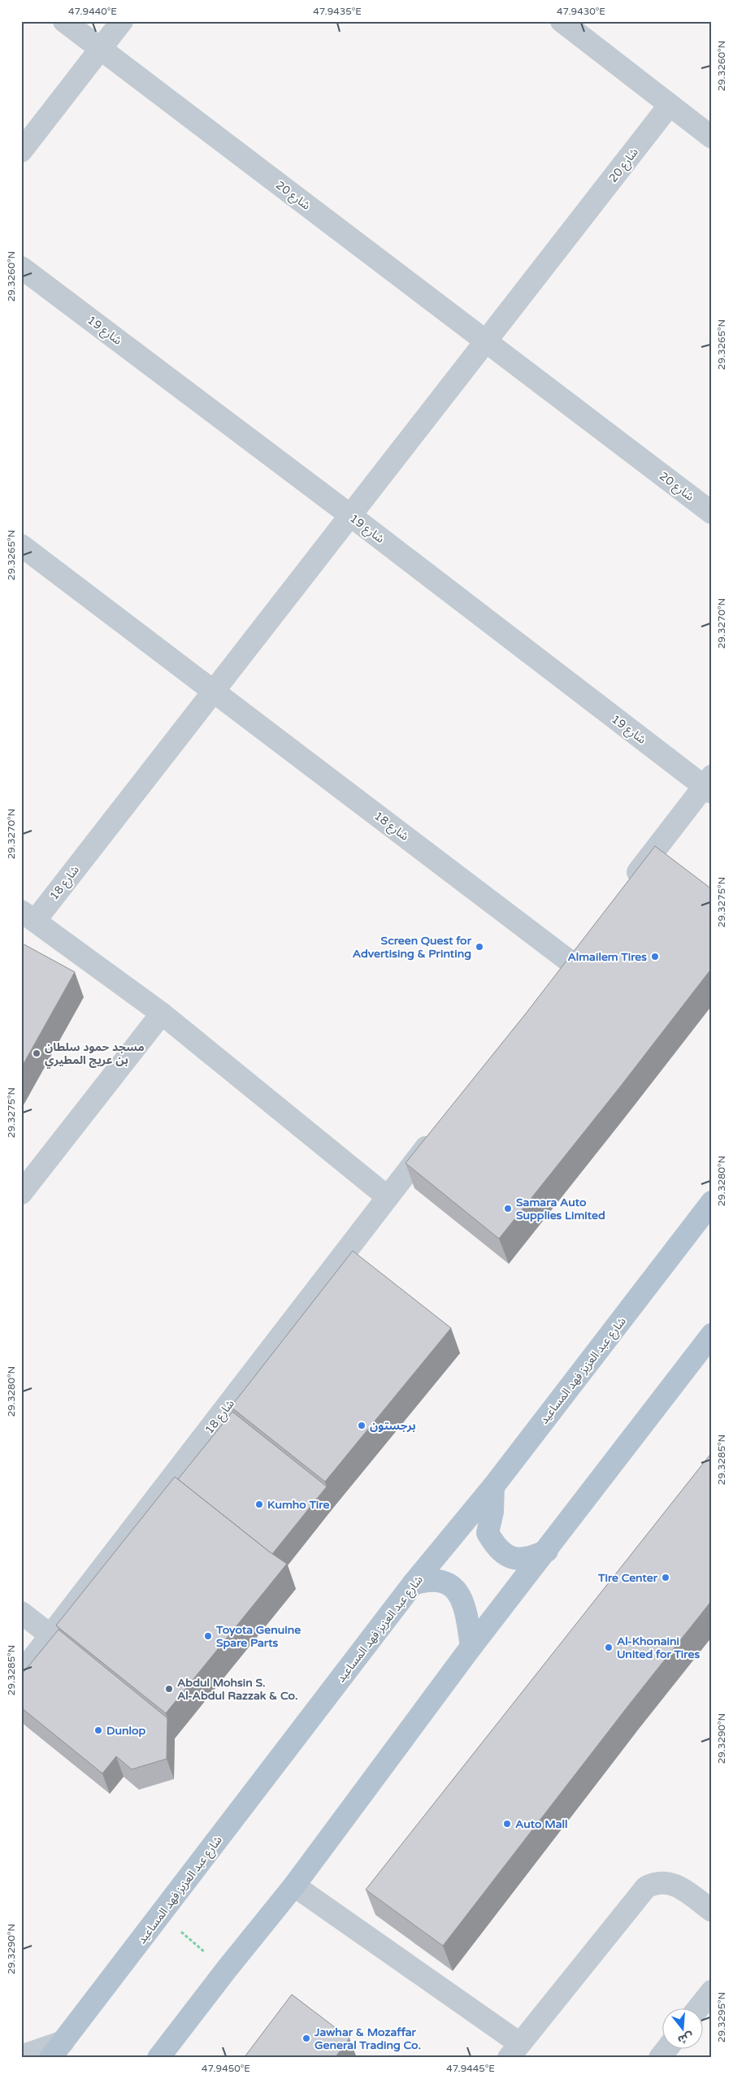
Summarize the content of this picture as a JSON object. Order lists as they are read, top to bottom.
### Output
{
  "streets": {
    "main road": ["شارع عبد العزيز فهد المساعيد"],
    "street": ["شارع 20", "شارع 19", "شارع 18"]
  },
  "crossings": [
    ["شارع 20", "شارع 19"],
    ["شارع 20", "شارع 18"],
    ["شارع 19", "شارع 18"]
  ],
  "places": [
    "Screen Quest for Advertising & Printing",
    "Almailem Tires",
    "مسجد حمود سلطان بن عريج المطيري",
    "Samara Auto Supplies Limited",
    "برجستون",
    "Kumho Tire",
    "Tire Center",
    "Toyota Genuine Spare Parts",
    "Al-Khonaini United for Tires",
    "Abdul Mohsin S. Al-Abdul Razzak & Co.",
    "Dunlop",
    "Auto Mall",
    "Jawhar & Mozaffar General Trading Co."
  ],
  "north": "bottom",
  "coordinates": [
    "47.9440°E",
    "47.9435°E",
    "47.9430°E",
    "29.3260°N",
    "29.3265°N",
    "29.3270°N",
    "29.3275°N",
    "29.3280°N",
    "29.3285°N",
    "29.3290°N",
    "29.3295°N",
    "47.9450°E",
    "47.9445°E"
  ]
}
